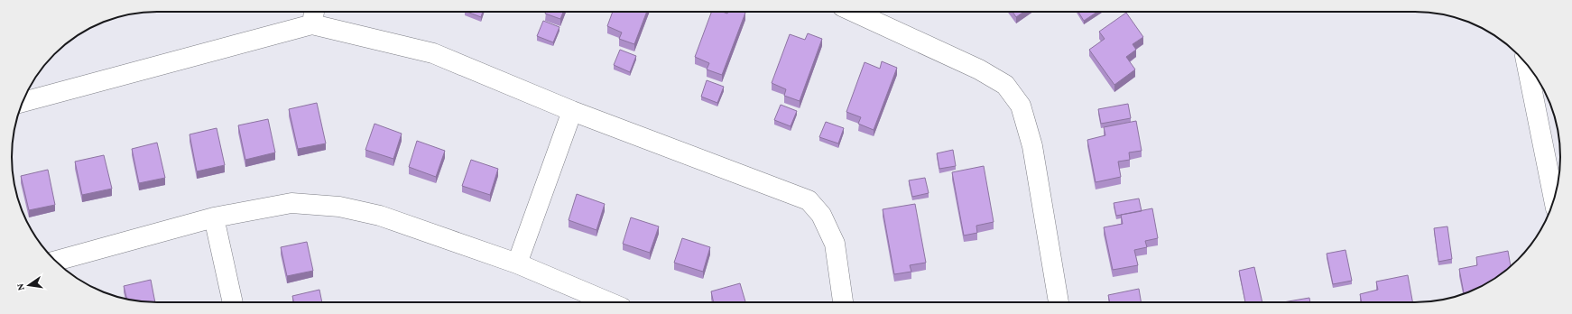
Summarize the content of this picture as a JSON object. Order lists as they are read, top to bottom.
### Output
{
  "north": "left"
}
